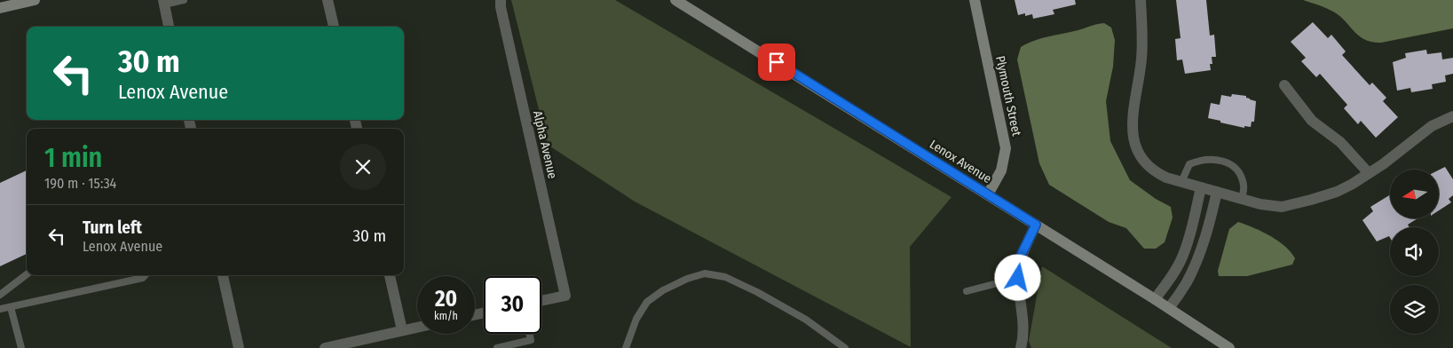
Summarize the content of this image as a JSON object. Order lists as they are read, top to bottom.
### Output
{
  "streets": {
    "main road": ["Plymouth Street", "Lenox Avenue"],
    "street": ["Alpha Avenue"]
  },
  "crossings": [
    ["Plymouth Street", "Lenox Avenue"]
  ],
  "north": "left",
  "page": {
    "turn": ["30 m", "Lenox Avenue"],
    "heading": ["1 min", "190 m · 15:34"],
    "list": [
      {
        "name": "Turn left",
        "note": "Lenox Avenue",
        "value": "30 m"
      }
    ],
    "speed": "20 km/h",
    "limit": "30"
  }
}
